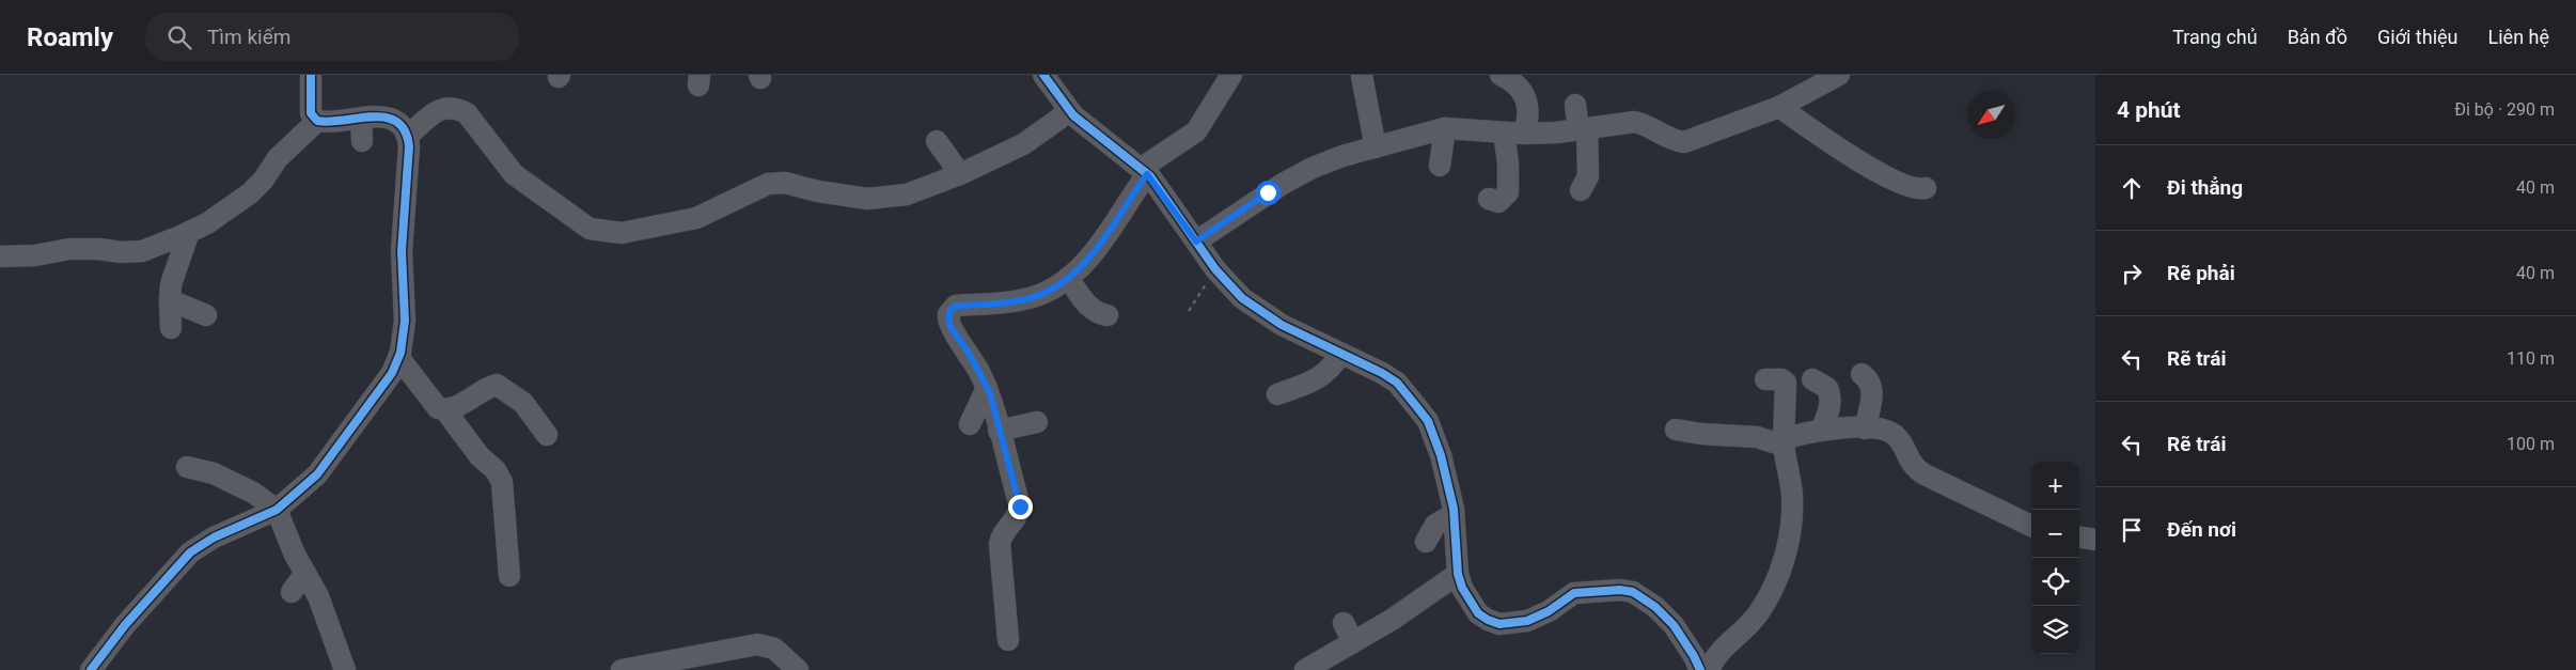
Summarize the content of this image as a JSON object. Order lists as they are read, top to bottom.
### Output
{
  "north": "bottom left",
  "page": {
    "header": "Roamly",
    "search": "Tìm kiếm",
    "nav": [
      "Trang chủ",
      "Bản đồ",
      "Giới thiệu",
      "Liên hệ"
    ],
    "heading": ["4 phút", "Đi bộ · 290 m"],
    "list": [
      ["Đi thẳng", "40 m"],
      ["Rẽ phải", "40 m"],
      ["Rẽ trái", "110 m"],
      ["Rẽ trái", "100 m"],
      "Đến nơi"
    ],
    "map_buttons": ["+", "−"]
  }
}
